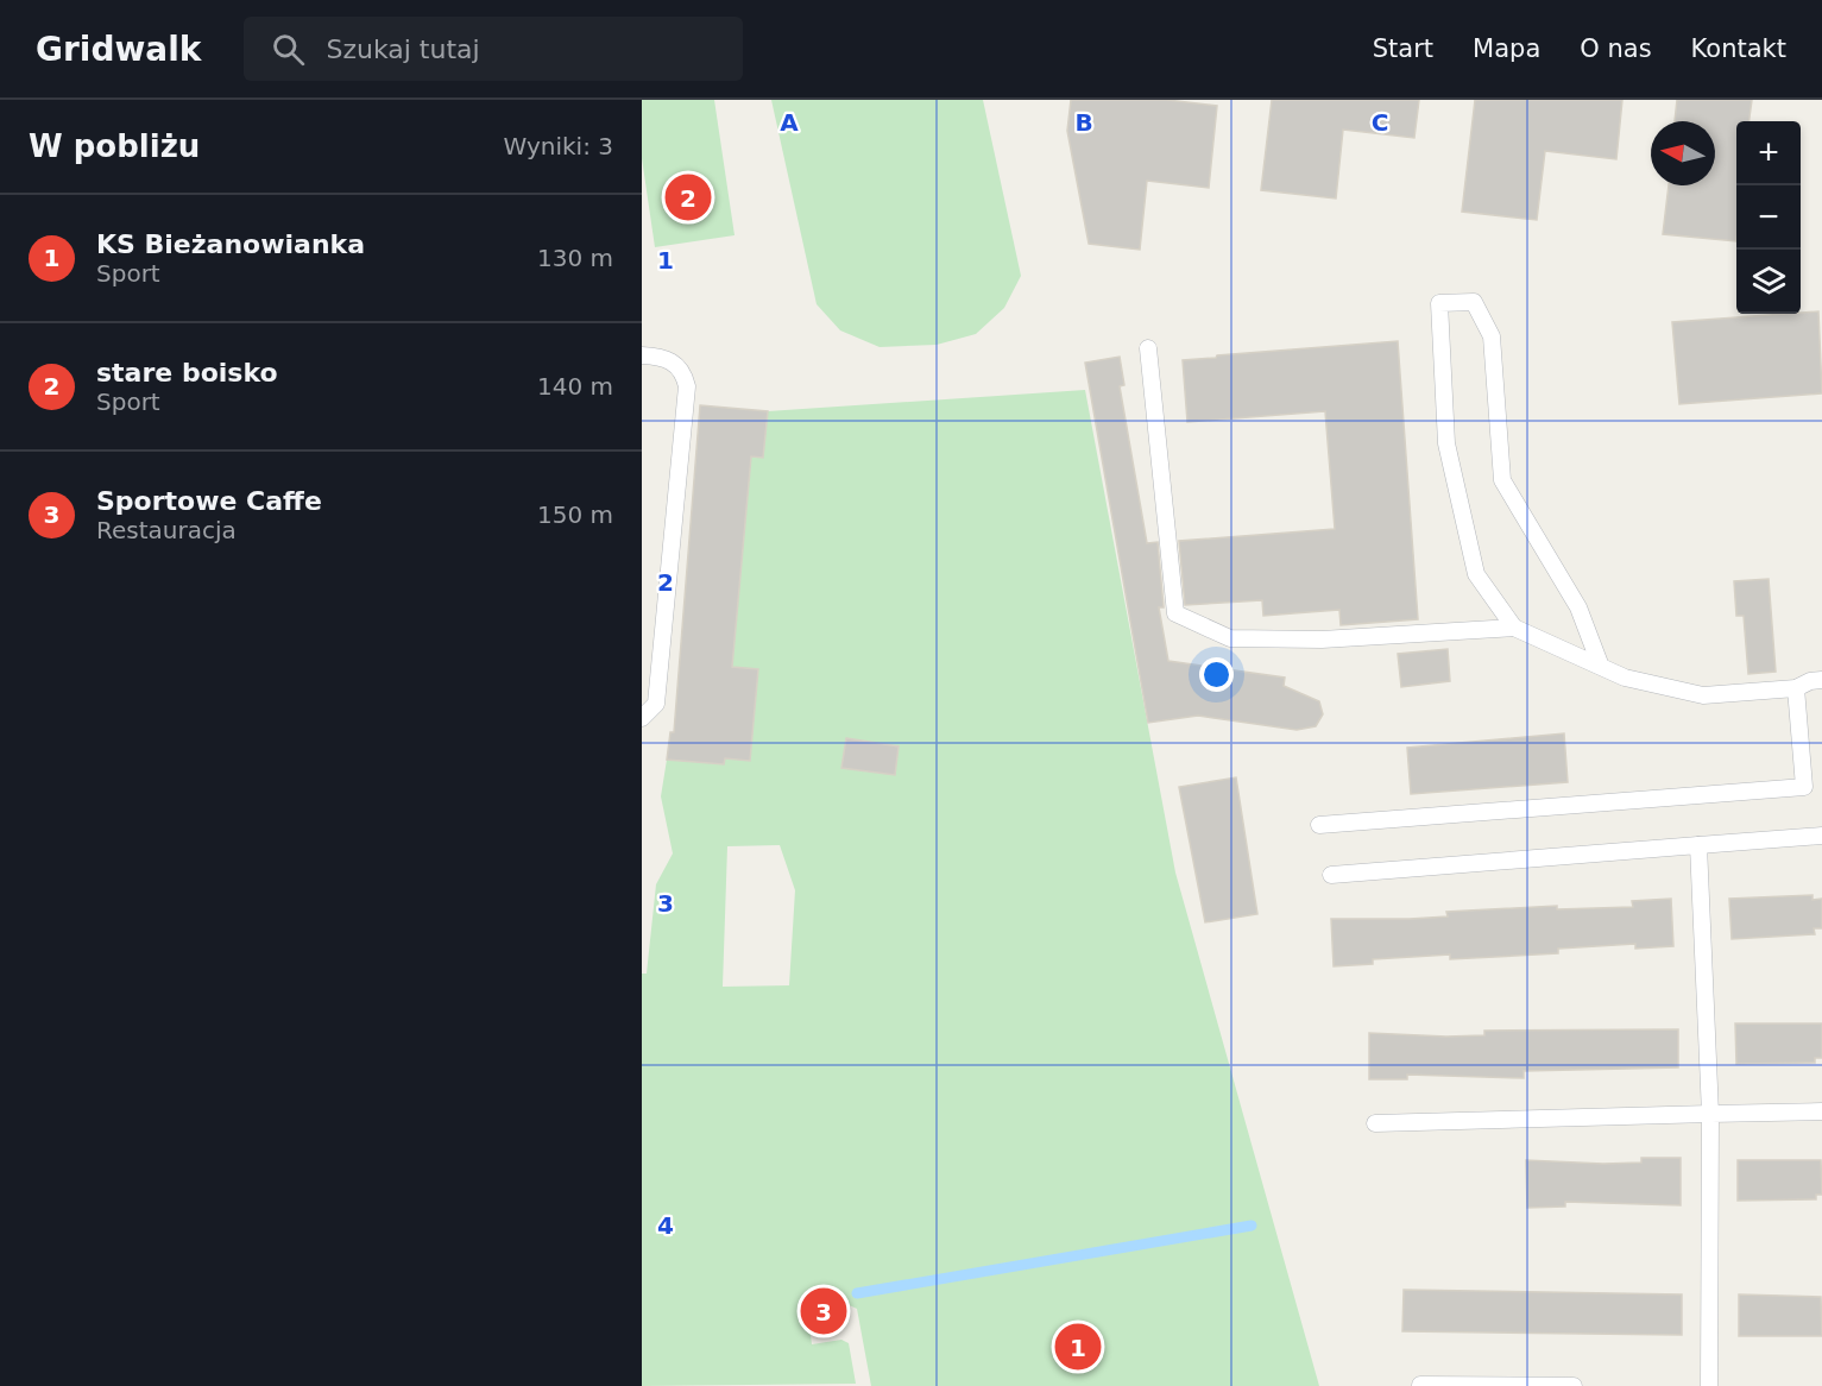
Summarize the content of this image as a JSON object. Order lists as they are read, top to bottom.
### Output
{
  "north": "left",
  "page": {
    "header": "Gridwalk",
    "search": "Szukaj tutaj",
    "nav": [
      "Start",
      "Mapa",
      "O nas",
      "Kontakt"
    ],
    "heading": ["W pobliżu", "Wyniki: 3"],
    "map_buttons": ["+", "−"],
    "pins": ["2", "3", "1"],
    "list": [
      {
        "mark": "1",
        "name": "KS Bieżanowianka",
        "note": "Sport",
        "value": "130 m"
      },
      {
        "mark": "2",
        "name": "stare boisko",
        "note": "Sport",
        "value": "140 m"
      },
      {
        "mark": "3",
        "name": "Sportowe Caffe",
        "note": "Restauracja",
        "value": "150 m"
      }
    ]
  },
  "grid": {
    "columns": ["A", "B", "C"],
    "rows": [
      "1",
      "2",
      "3",
      "4"
    ]
  }
}
